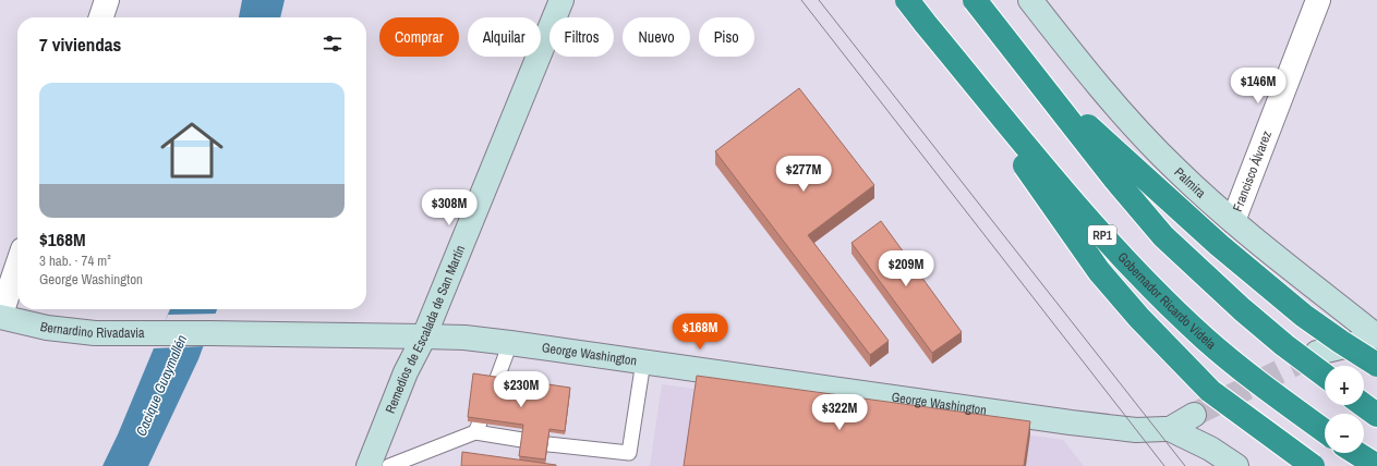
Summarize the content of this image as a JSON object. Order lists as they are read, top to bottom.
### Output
{
  "streets": {
    "highway": ["RP1", "Gobernador Ricardo Videla"],
    "main road": [
      "Palmira",
      "Bernardino Rivadavia",
      "Remedios de Escalada de San Martín",
      "George Washington"
    ],
    "street": ["Francisco Álvarez"]
  },
  "crossings": [
    ["Francisco Álvarez", "Palmira"],
    ["Bernardino Rivadavia", "George Washington"],
    ["Remedios de Escalada de San Martín", "George Washington"]
  ],
  "water": ["Cacique Guaymallén"],
  "page": {
    "chip": [
      "Comprar",
      "Alquilar",
      "Filtros",
      "Nuevo",
      "Piso"
    ],
    "heading": "7 viviendas",
    "price": [
      "$146M",
      "$277M",
      "$308M",
      "$209M",
      "$168M",
      "$230M",
      "$322M"
    ],
    "list": [
      {
        "name": "$168M",
        "note": "3 hab. · 74 m² · George Washington"
      }
    ],
    "map_buttons": ["+", "−"]
  }
}
